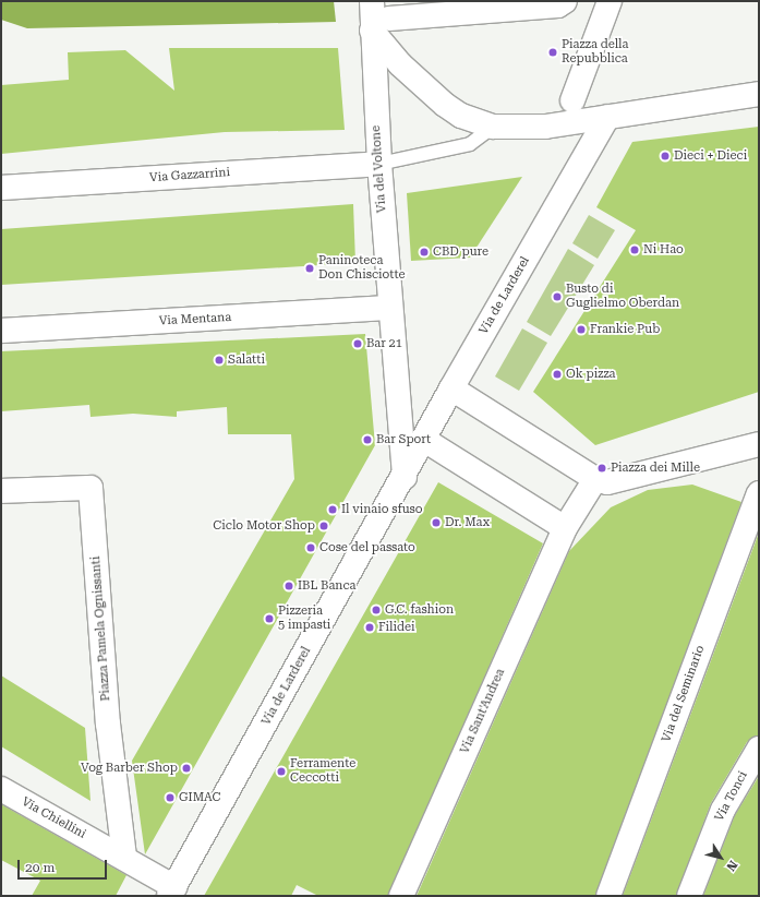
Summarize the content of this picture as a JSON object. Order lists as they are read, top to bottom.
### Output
{
  "streets": {
    "street": [
      "Via del Voltone",
      "Via Gazzarrini",
      "Via de Larderel",
      "Via Mentana",
      "Piazza Pamela Ognissanti",
      "Via del Seminario",
      "Via Sant'Andrea",
      "Via Tonci",
      "Via Chiellini"
    ]
  },
  "crossings": [
    ["Via del Voltone", "Via Gazzarrini"],
    ["Via del Voltone", "Via Mentana"],
    ["Via de Larderel", "Via Chiellini"],
    ["Piazza Pamela Ognissanti", "Via Chiellini"]
  ],
  "places": [
    "Piazza della Repubblica",
    "Dieci + Dieci",
    "Ni Hao",
    "CBD pure",
    "Paninoteca Don Chisciotte",
    "Busto di Guglielmo Oberdan",
    "Frankie Pub",
    "Bar 21",
    "Salatti",
    "Ok pizza",
    "Bar Sport",
    "Piazza dei Mille",
    "Il vinaio sfuso",
    "Dr. Max",
    "Ciclo Motor Shop",
    "Cose del passato",
    "IBL Banca",
    "G.C. fashion",
    "Pizzeria 5 impasti",
    "Filidei",
    "Vog Barber Shop",
    "Ferramente Ceccotti",
    "GIMAC"
  ],
  "scale_bar": "20 m",
  "north": "bottom right"
}
